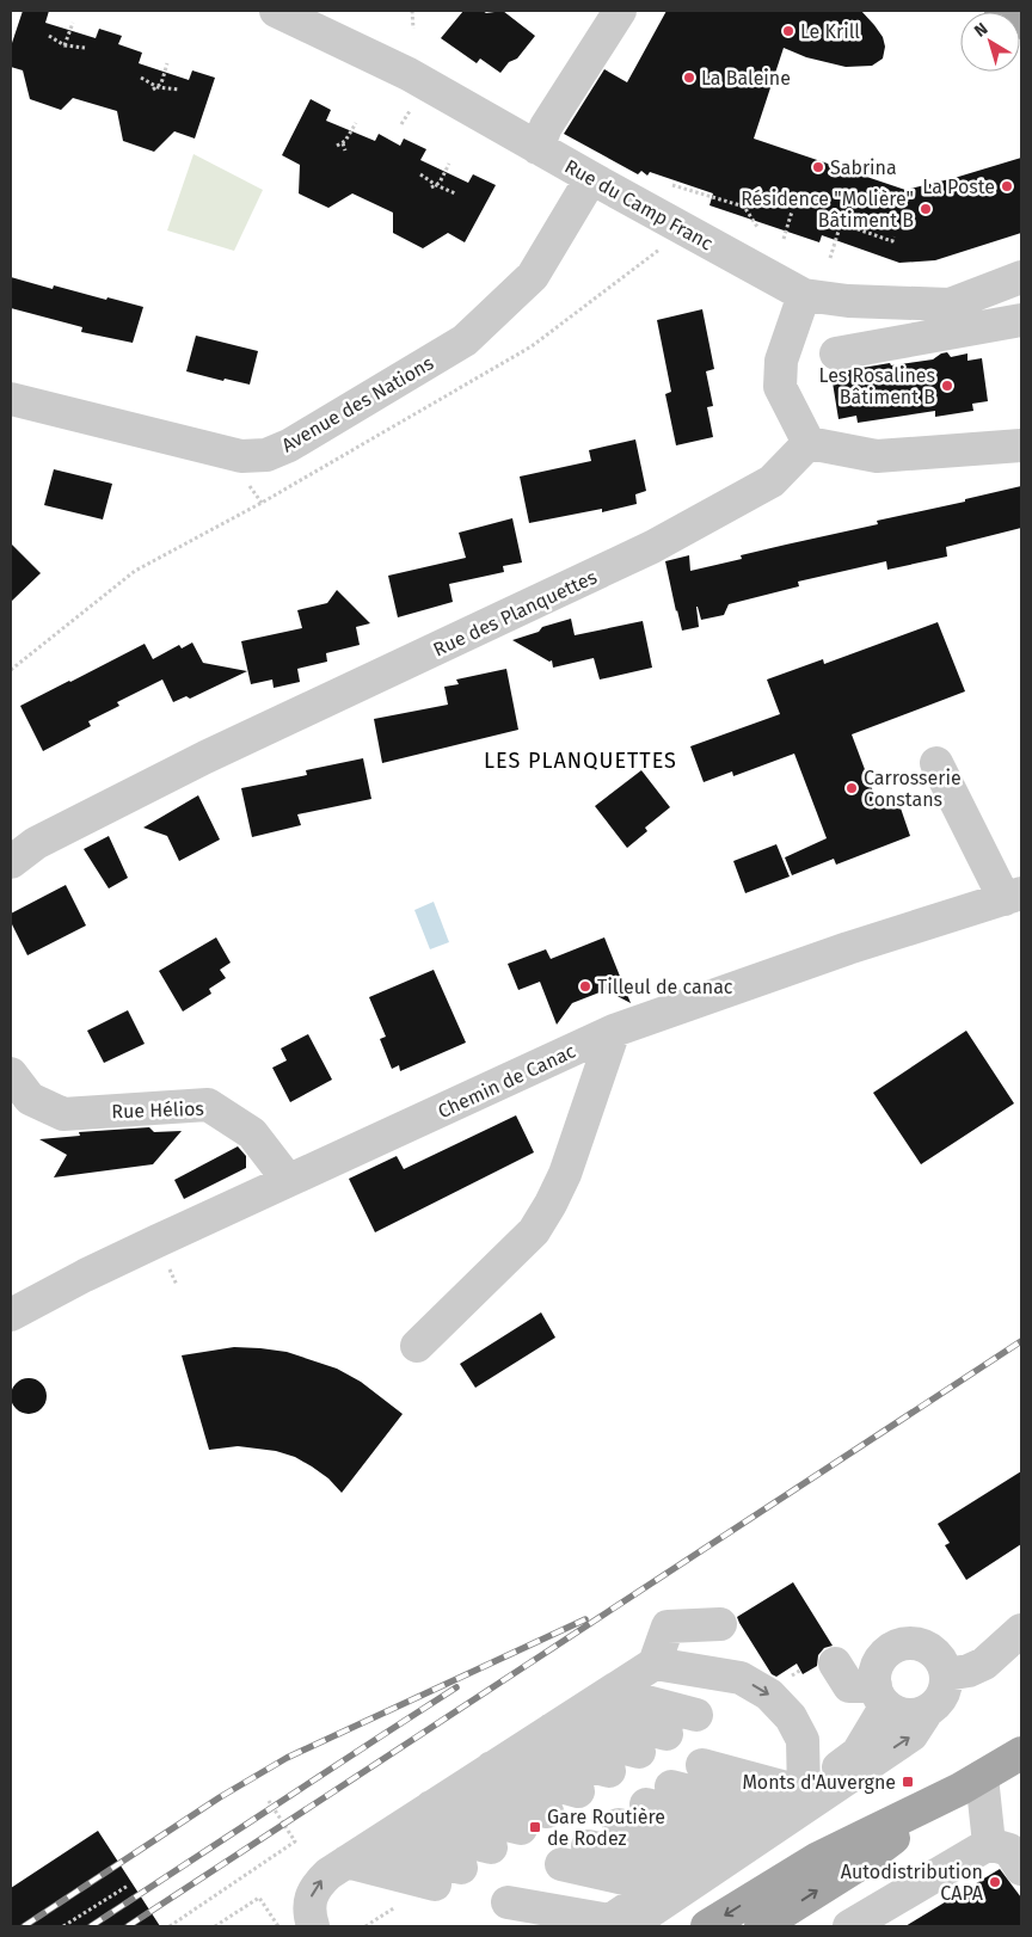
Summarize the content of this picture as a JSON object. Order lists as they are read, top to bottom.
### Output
{
  "streets": {
    "street": [
      "Rue du Camp Franc",
      "Avenue des Nations",
      "Rue des Planquettes",
      "Chemin de Canac",
      "Rue Hélios"
    ]
  },
  "crossings": [
    ["Rue du Camp Franc", "Avenue des Nations"],
    ["Chemin de Canac", "Rue Hélios"]
  ],
  "districts": ["LES PLANQUETTES"],
  "places": {
    "other": [
      "Le Krill",
      "La Baleine",
      "Sabrina",
      "La Poste",
      "Résidence \"Molière\" Bâtiment B",
      "Les Rosalines Bâtiment B",
      "Carrosserie Constans",
      "Tilleul de canac",
      "Autodistribution CAPA"
    ],
    "transit": ["Monts d'Auvergne", "Gare Routière de Rodez"]
  },
  "north": "top left"
}
